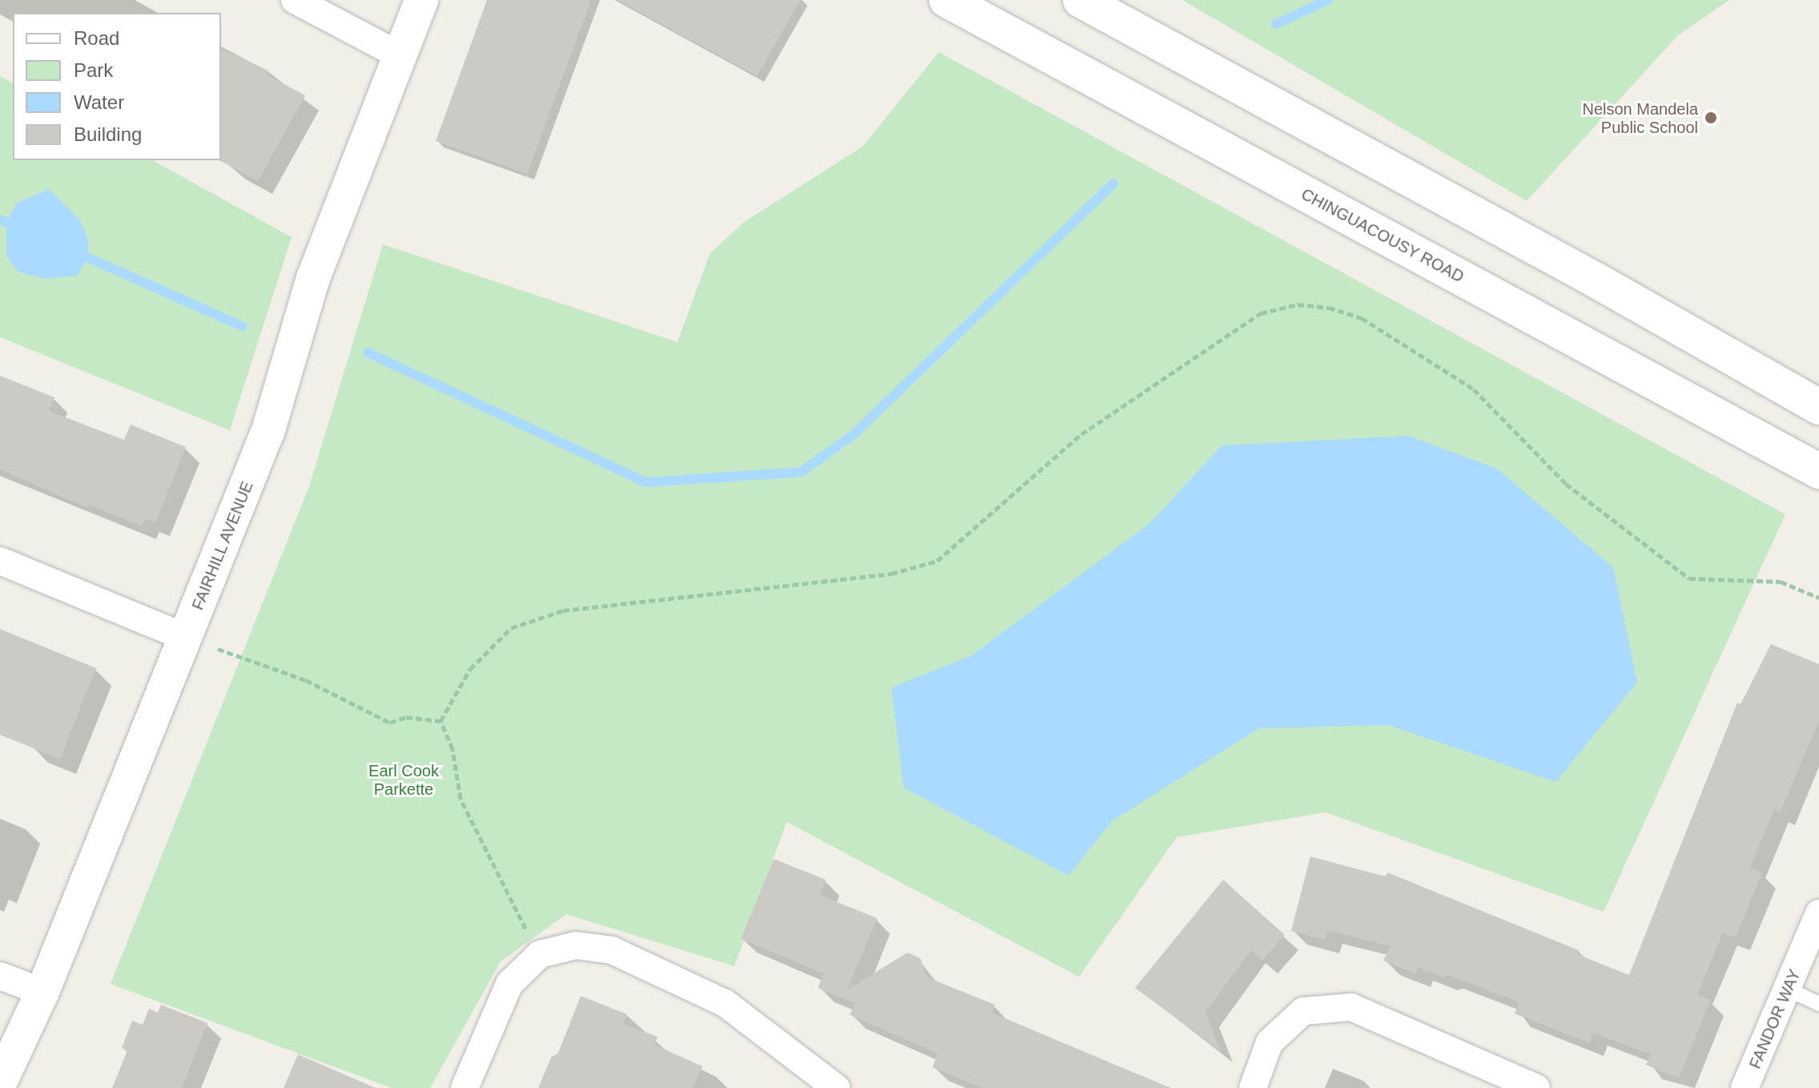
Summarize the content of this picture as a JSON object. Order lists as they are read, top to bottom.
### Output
{
  "streets": {
    "main road": ["CHINGUACOUSY ROAD"],
    "street": ["FAIRHILL AVENUE", "FANDOR WAY"]
  },
  "parks": ["Earl Cook Parkette"],
  "places": ["Nelson Mandela Public School"],
  "legend": [
    "Road",
    "Park",
    "Water",
    "Building"
  ]
}
